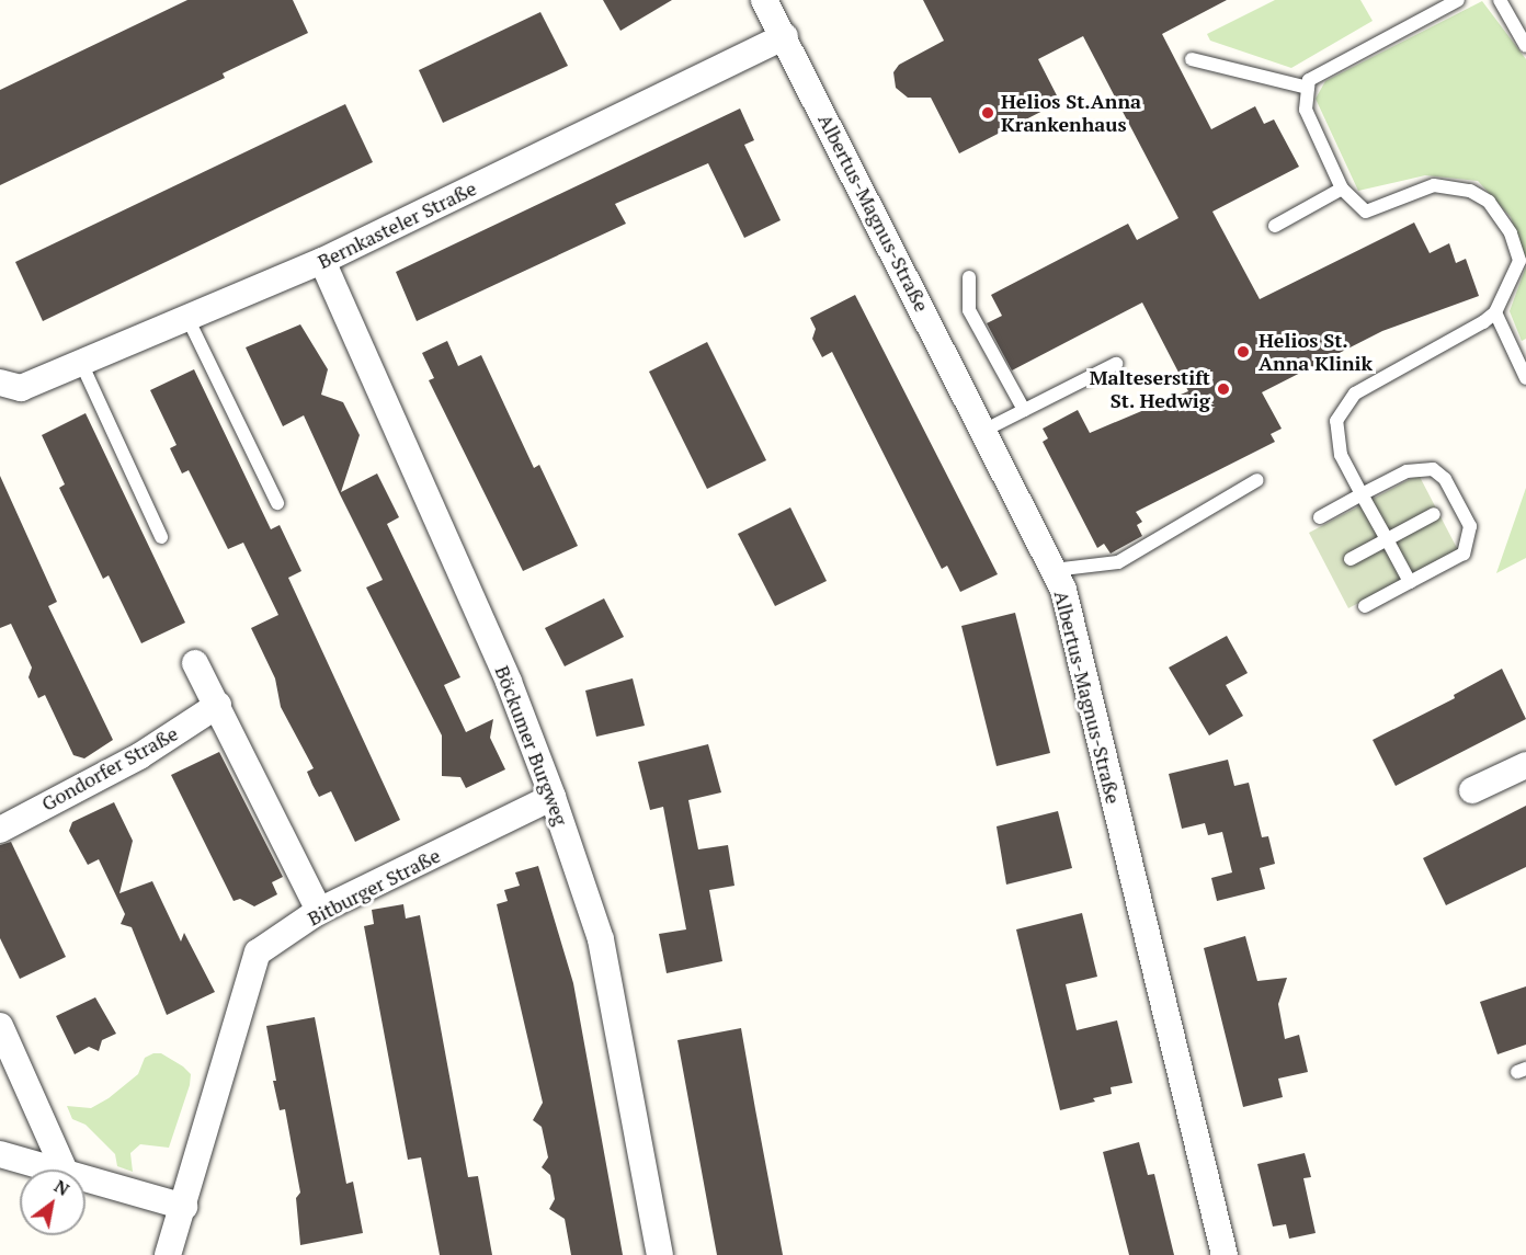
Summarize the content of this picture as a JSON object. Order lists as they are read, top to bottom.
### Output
{
  "streets": {
    "street": [
      "Albertus-Magnus-Straße",
      "Bernkasteler Straße",
      "Böckumer Burgweg",
      "Gondorfer Straße",
      "Bitburger Straße"
    ]
  },
  "crossings": [
    ["Albertus-Magnus-Straße", "Bernkasteler Straße"],
    ["Bernkasteler Straße", "Böckumer Burgweg"],
    ["Böckumer Burgweg", "Bitburger Straße"]
  ],
  "places": ["Helios St.Anna Krankenhaus", "Helios St. Anna Klinik", "Malteserstift St. Hedwig"],
  "north": "top right"
}
